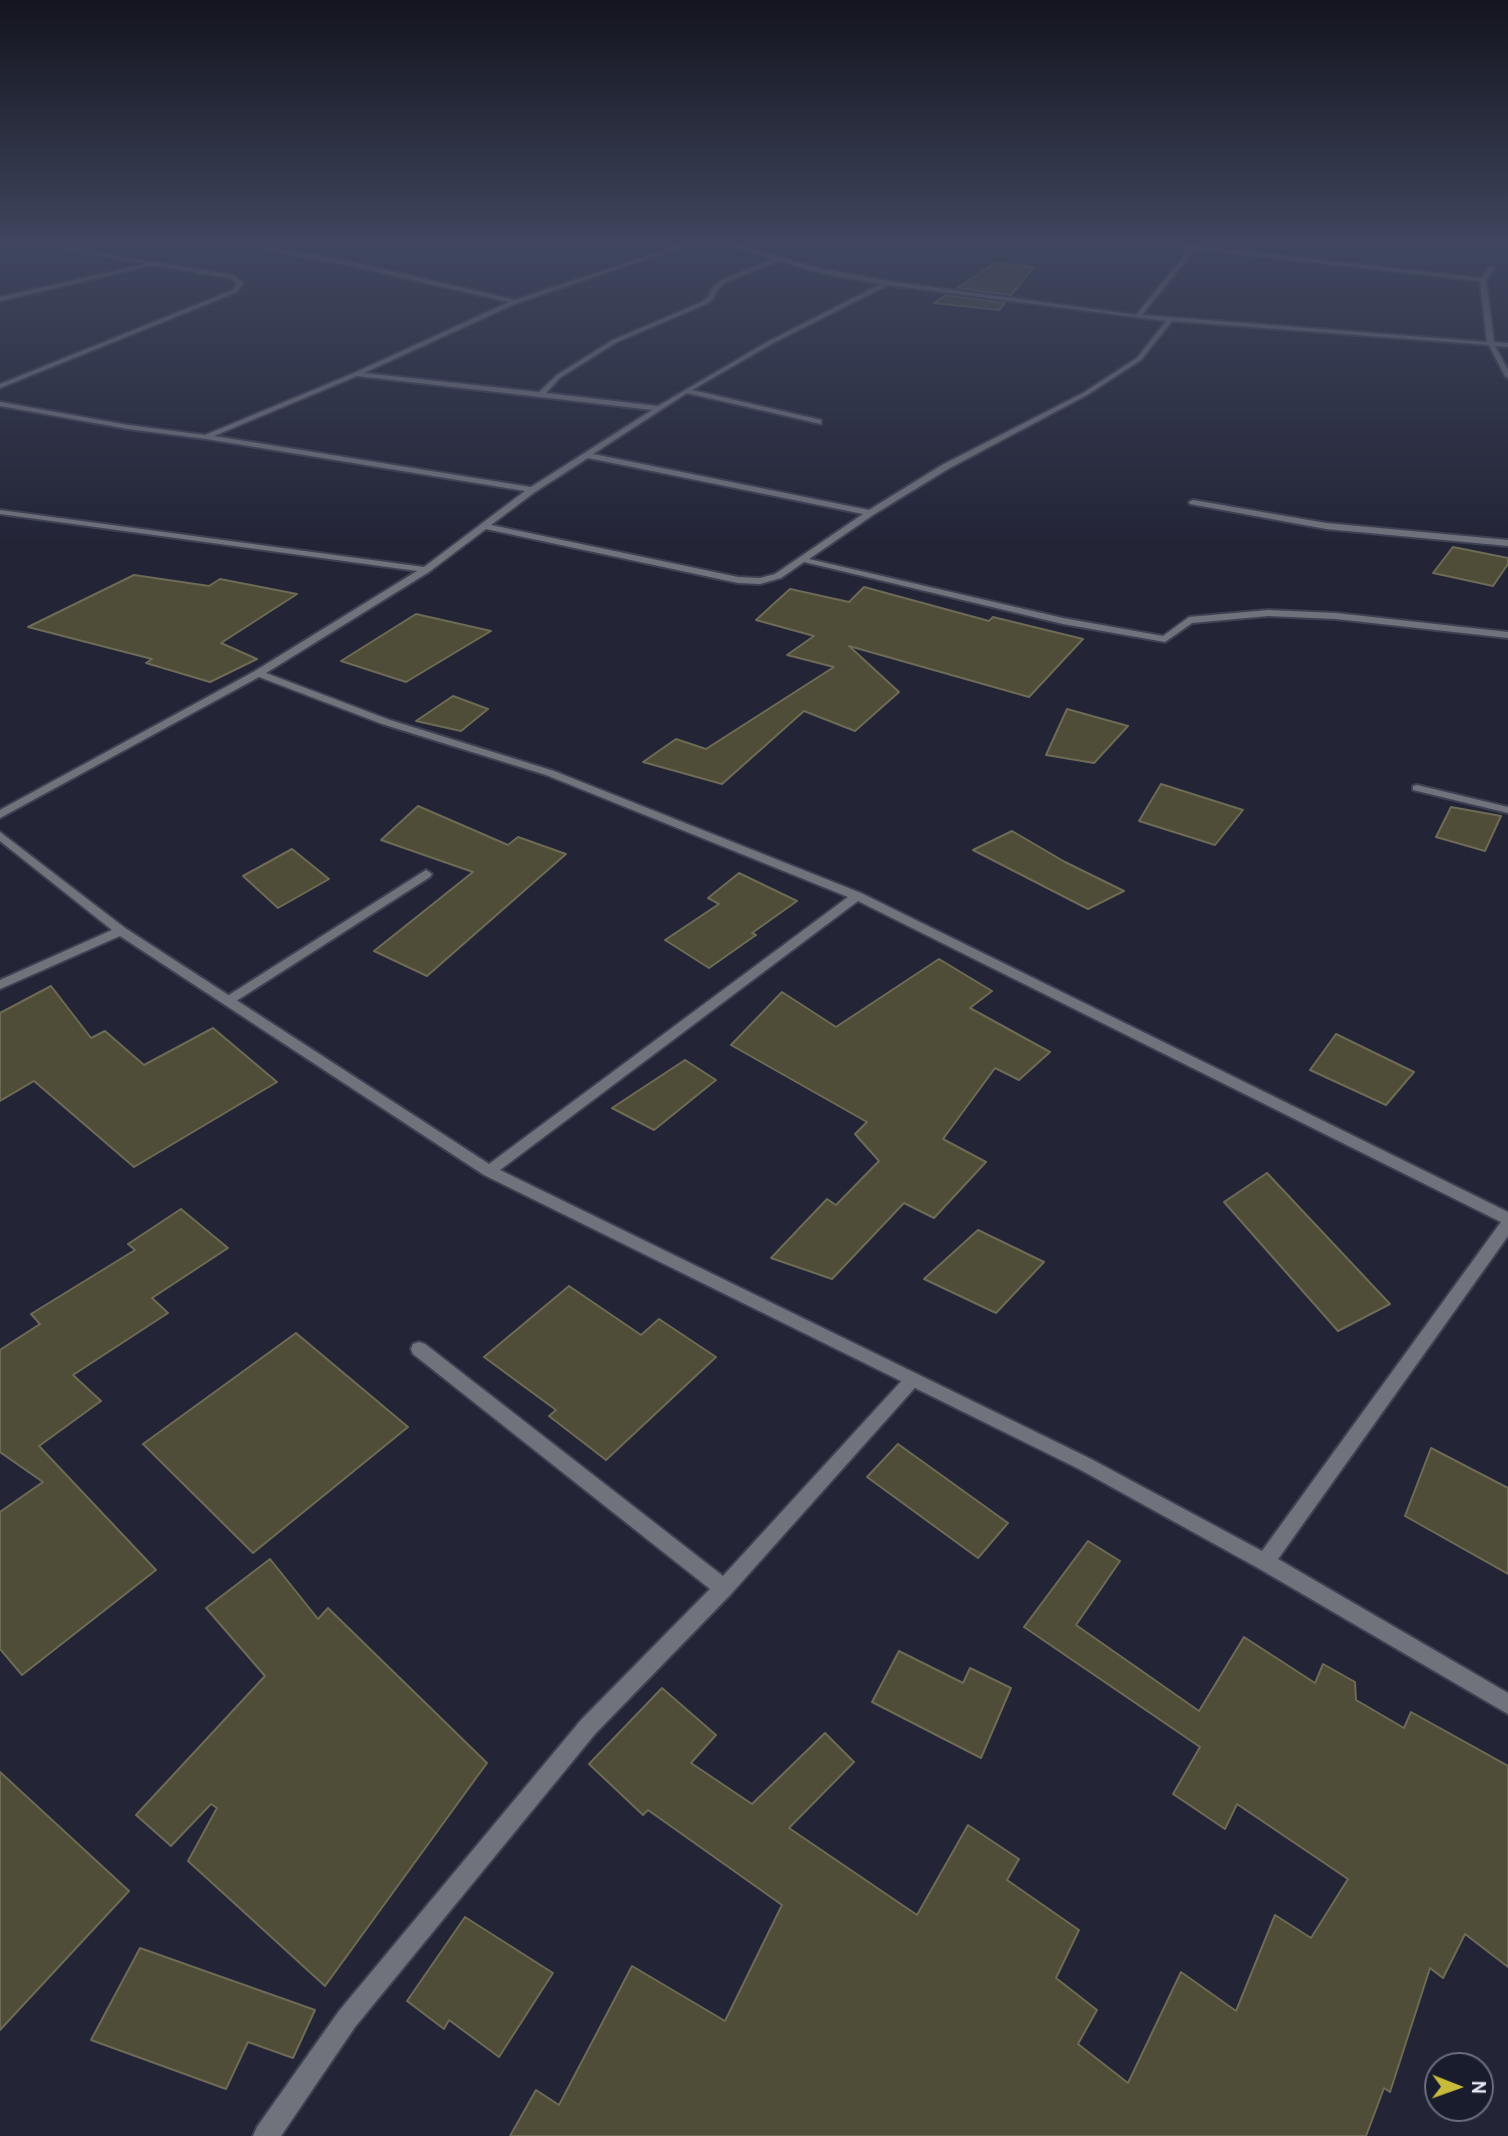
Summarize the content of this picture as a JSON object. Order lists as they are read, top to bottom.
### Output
{
  "north": "right"
}
